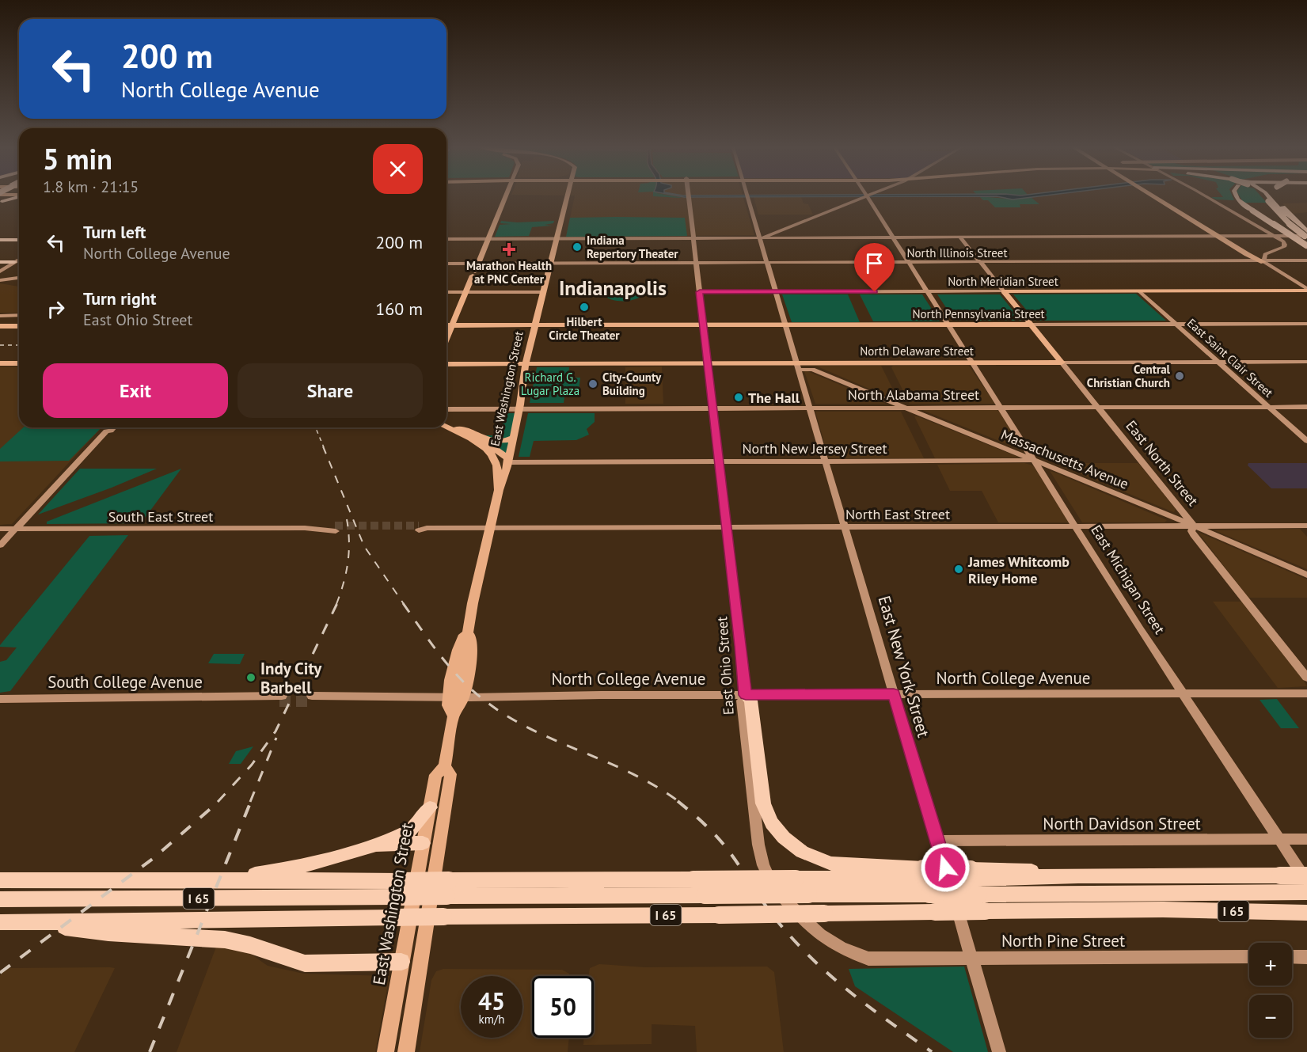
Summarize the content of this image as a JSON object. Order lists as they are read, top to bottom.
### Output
{
  "streets": {
    "highway": ["I 65"],
    "main road": [
      "North Illinois Street",
      "North Meridian Street",
      "North Pennsylvania Street",
      "North Delaware Street",
      "East Saint Clair Street",
      "East Washington Street",
      "North Alabama Street",
      "North New Jersey Street",
      "Massachusetts Avenue",
      "East North Street",
      "North East Street",
      "South East Street",
      "East Michigan Street",
      "East Ohio Street",
      "East New York Street",
      "North College Avenue",
      "South College Avenue",
      "North Davidson Street",
      "North Pine Street"
    ]
  },
  "crossings": [
    ["North Illinois Street", "East Washington Street"],
    ["North Illinois Street", "East Michigan Street"],
    ["North Illinois Street", "East Ohio Street"],
    ["North Illinois Street", "East New York Street"],
    ["North Meridian Street", "East Saint Clair Street"],
    ["North Meridian Street", "East North Street"],
    ["North Meridian Street", "East Michigan Street"],
    ["North Meridian Street", "East Ohio Street"],
    ["North Meridian Street", "East New York Street"],
    ["North Pennsylvania Street", "East Saint Clair Street"],
    ["North Pennsylvania Street", "East Washington Street"],
    ["North Pennsylvania Street", "East North Street"],
    ["North Pennsylvania Street", "East Michigan Street"],
    ["North Pennsylvania Street", "East Ohio Street"],
    ["North Pennsylvania Street", "East New York Street"],
    ["North Delaware Street", "East Saint Clair Street"],
    ["North Delaware Street", "East Washington Street"],
    ["North Delaware Street", "Massachusetts Avenue"],
    ["North Delaware Street", "East North Street"],
    ["North Delaware Street", "East Michigan Street"],
    ["North Delaware Street", "East Ohio Street"],
    ["North Delaware Street", "East New York Street"],
    ["East Saint Clair Street", "North Alabama Street"],
    ["East Washington Street", "North Alabama Street"],
    ["East Washington Street", "North New Jersey Street"],
    ["East Washington Street", "North East Street"],
    ["East Washington Street", "North College Avenue"],
    ["North Alabama Street", "Massachusetts Avenue"],
    ["North Alabama Street", "East North Street"],
    ["North Alabama Street", "East Michigan Street"],
    ["North Alabama Street", "East Ohio Street"],
    ["North Alabama Street", "East New York Street"],
    ["North New Jersey Street", "Massachusetts Avenue"],
    ["North New Jersey Street", "East Michigan Street"],
    ["North New Jersey Street", "East Ohio Street"],
    ["North New Jersey Street", "East New York Street"],
    ["Massachusetts Avenue", "East North Street"],
    ["Massachusetts Avenue", "North East Street"],
    ["Massachusetts Avenue", "East Michigan Street"],
    ["East North Street", "North East Street"],
    ["North East Street", "East Michigan Street"],
    ["North East Street", "East Ohio Street"],
    ["North East Street", "East New York Street"],
    ["East Michigan Street", "North College Avenue"],
    ["East Michigan Street", "North Davidson Street"],
    ["East Ohio Street", "North College Avenue"],
    ["East Ohio Street", "North Pine Street"],
    ["East New York Street", "North College Avenue"],
    ["East New York Street", "North Davidson Street"],
    ["East New York Street", "North Pine Street"]
  ],
  "districts": ["Indianapolis"],
  "parks": ["Richard G. Lugar Plaza"],
  "places": {
    "other": [
      "Indiana Repertory Theater",
      "Hilbert Circle Theater",
      "Central Christian Church",
      "City-County Building",
      "The Hall",
      "James Whitcomb Riley Home",
      "Indy City Barbell"
    ],
    "health": ["Marathon Health at PNC Center"]
  },
  "page": {
    "turn": ["200 m", "North College Avenue"],
    "heading": ["5 min", "1.8 km · 21:15"],
    "list": [
      {
        "name": "Turn left",
        "note": "North College Avenue",
        "value": "200 m"
      },
      {
        "name": "Turn right",
        "note": "East Ohio Street",
        "value": "160 m"
      }
    ],
    "buttons": ["Exit", "Share"],
    "map_buttons": ["+", "−"],
    "speed": "45 km/h",
    "limit": "50"
  }
}
